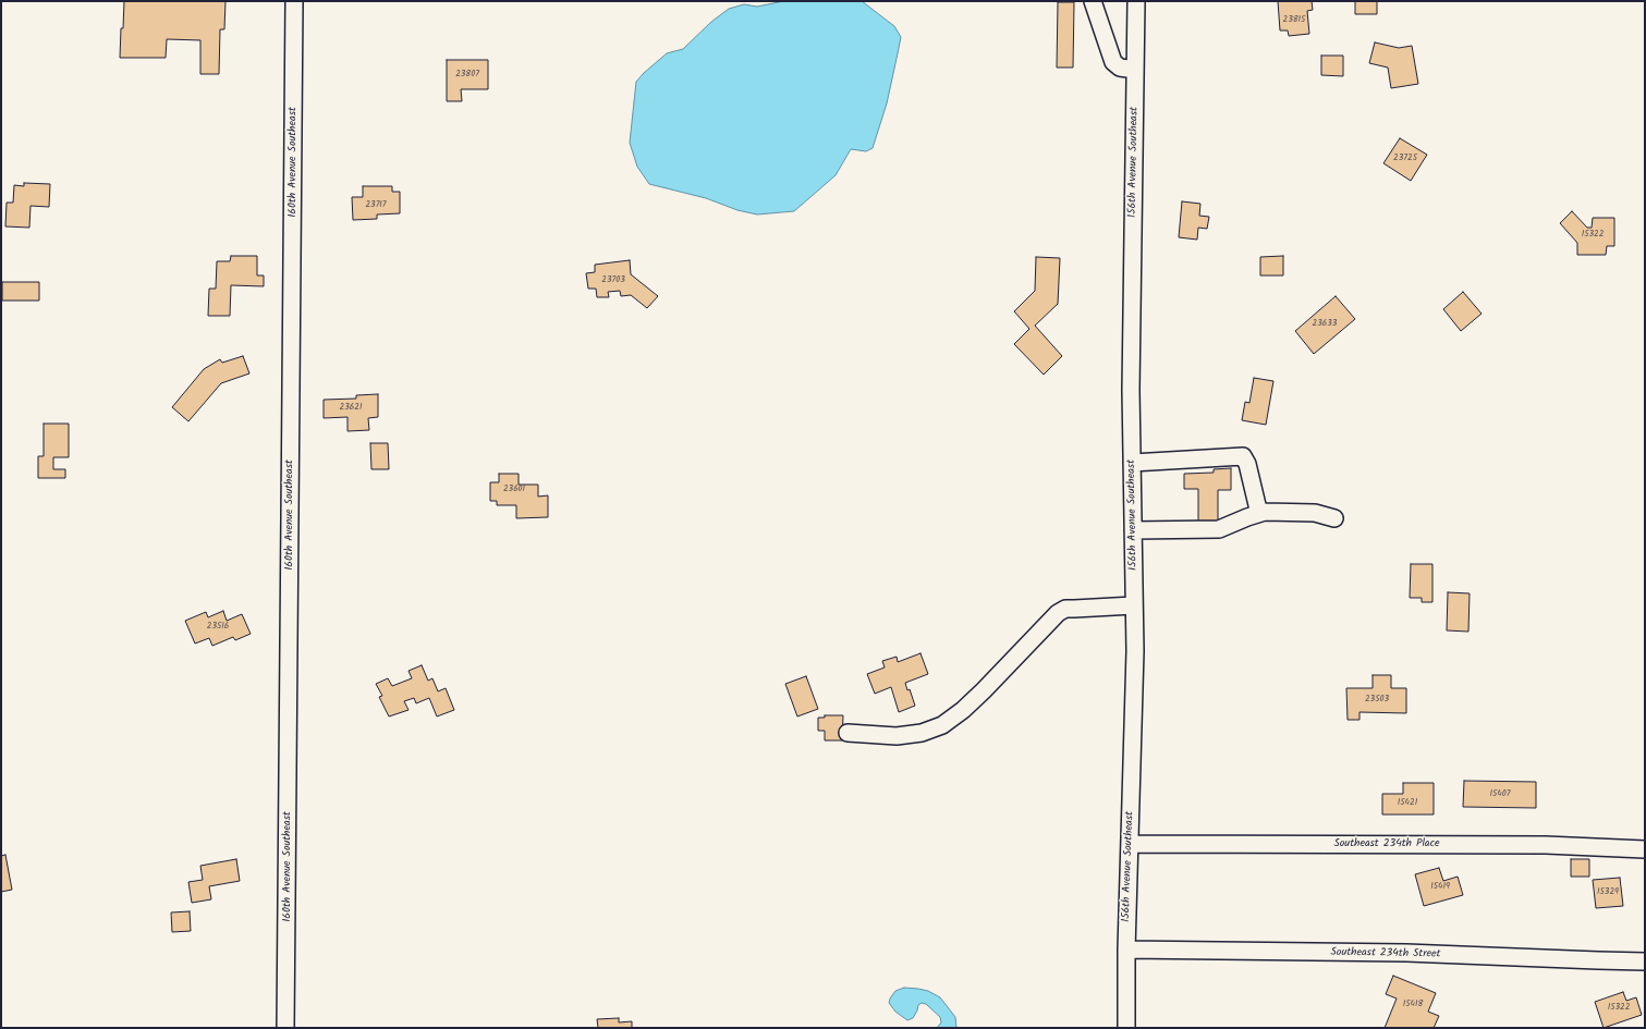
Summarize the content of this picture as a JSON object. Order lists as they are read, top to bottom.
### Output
{
  "streets": {
    "street": [
      "160th Avenue Southeast",
      "156th Avenue Southeast",
      "Southeast 234th Place",
      "Southeast 234th Street"
    ]
  },
  "crossings": [
    ["156th Avenue Southeast", "Southeast 234th Place"],
    ["156th Avenue Southeast", "Southeast 234th Street"]
  ],
  "house_numbers": [
    "23815",
    "23807",
    "23725",
    "23717",
    "15322",
    "23703",
    "23633",
    "23621",
    "23601",
    "23516",
    "23503",
    "15407",
    "15421",
    "15419",
    "15329",
    "15418",
    "15322"
  ]
}
